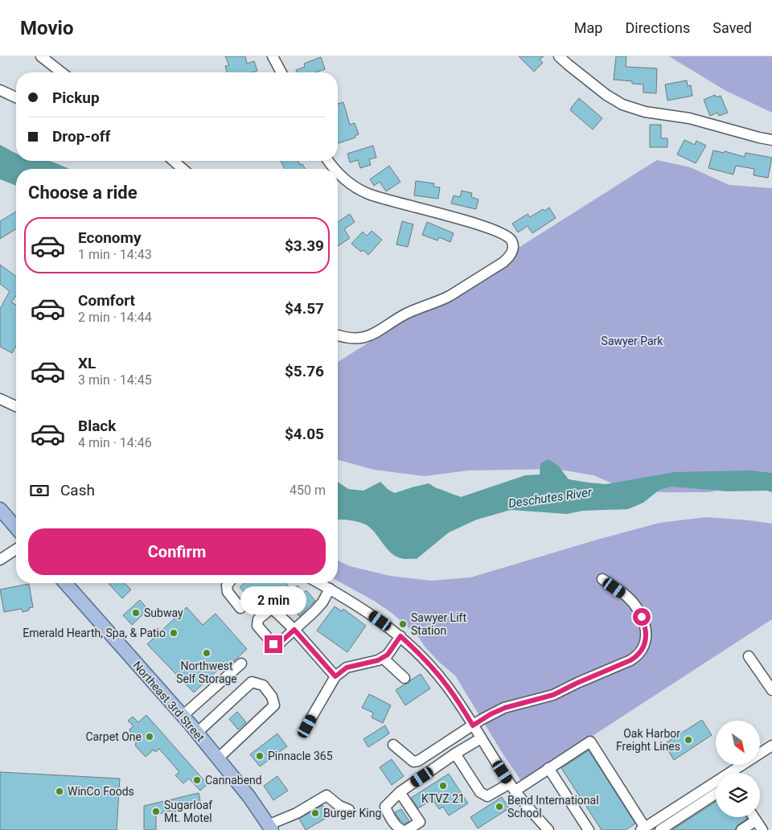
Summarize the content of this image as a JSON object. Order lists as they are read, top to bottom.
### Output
{
  "streets": {
    "main road": ["Northeast 3rd Street"]
  },
  "water": ["Deschutes River"],
  "parks": ["Sawyer Park"],
  "places": [
    "Subway",
    "Sawyer Lift Station",
    "Emerald Hearth, Spa, & Patio",
    "Northwest Self Storage",
    "Carpet One",
    "Oak Harbor Freight Lines",
    "Pinnacle 365",
    "Cannabend",
    "KTVZ 21",
    "WinCo Foods",
    "Bend International School",
    "Sugarloaf Mt. Motel",
    "Burger King"
  ],
  "north": "bottom right",
  "page": {
    "header": "Movio",
    "nav": ["Map", "Directions", "Saved"],
    "banner": ["Pickup", "Drop-off"],
    "heading": "Choose a ride",
    "list": [
      {
        "name": "Economy",
        "note": "1 min · 14:43",
        "value": "$3.39"
      },
      {
        "name": "Comfort",
        "note": "2 min · 14:44",
        "value": "$4.57"
      },
      {
        "name": "XL",
        "note": "3 min · 14:45",
        "value": "$5.76"
      },
      {
        "name": "Black",
        "note": "4 min · 14:46",
        "value": "$4.05"
      }
    ],
    "pay": ["Cash", "450 m"],
    "buttons": "Confirm",
    "bubble": "2 min"
  }
}
